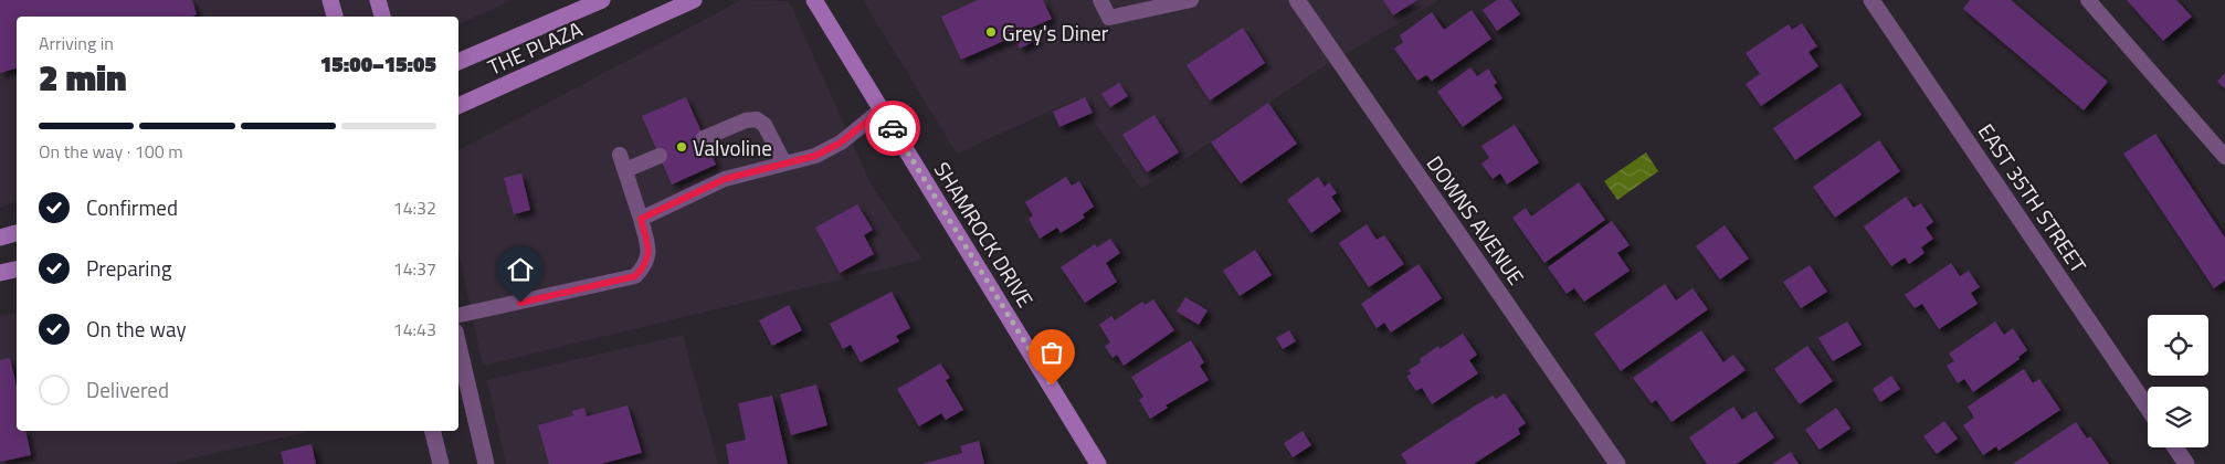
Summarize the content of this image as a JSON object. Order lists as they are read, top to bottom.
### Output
{
  "streets": {
    "street": [
      "THE PLAZA",
      "EAST 35TH STREET",
      "DOWNS AVENUE",
      "SHAMROCK DRIVE"
    ]
  },
  "places": ["Grey's Diner", "Valvoline"],
  "page": {
    "heading": ["2 min", "Arriving in", "15:00–15:05"],
    "bar": "On the way · 100 m",
    "list": [
      ["Confirmed", "14:32"],
      ["Preparing", "14:37"],
      ["On the way", "14:43"],
      "Delivered"
    ]
  }
}
